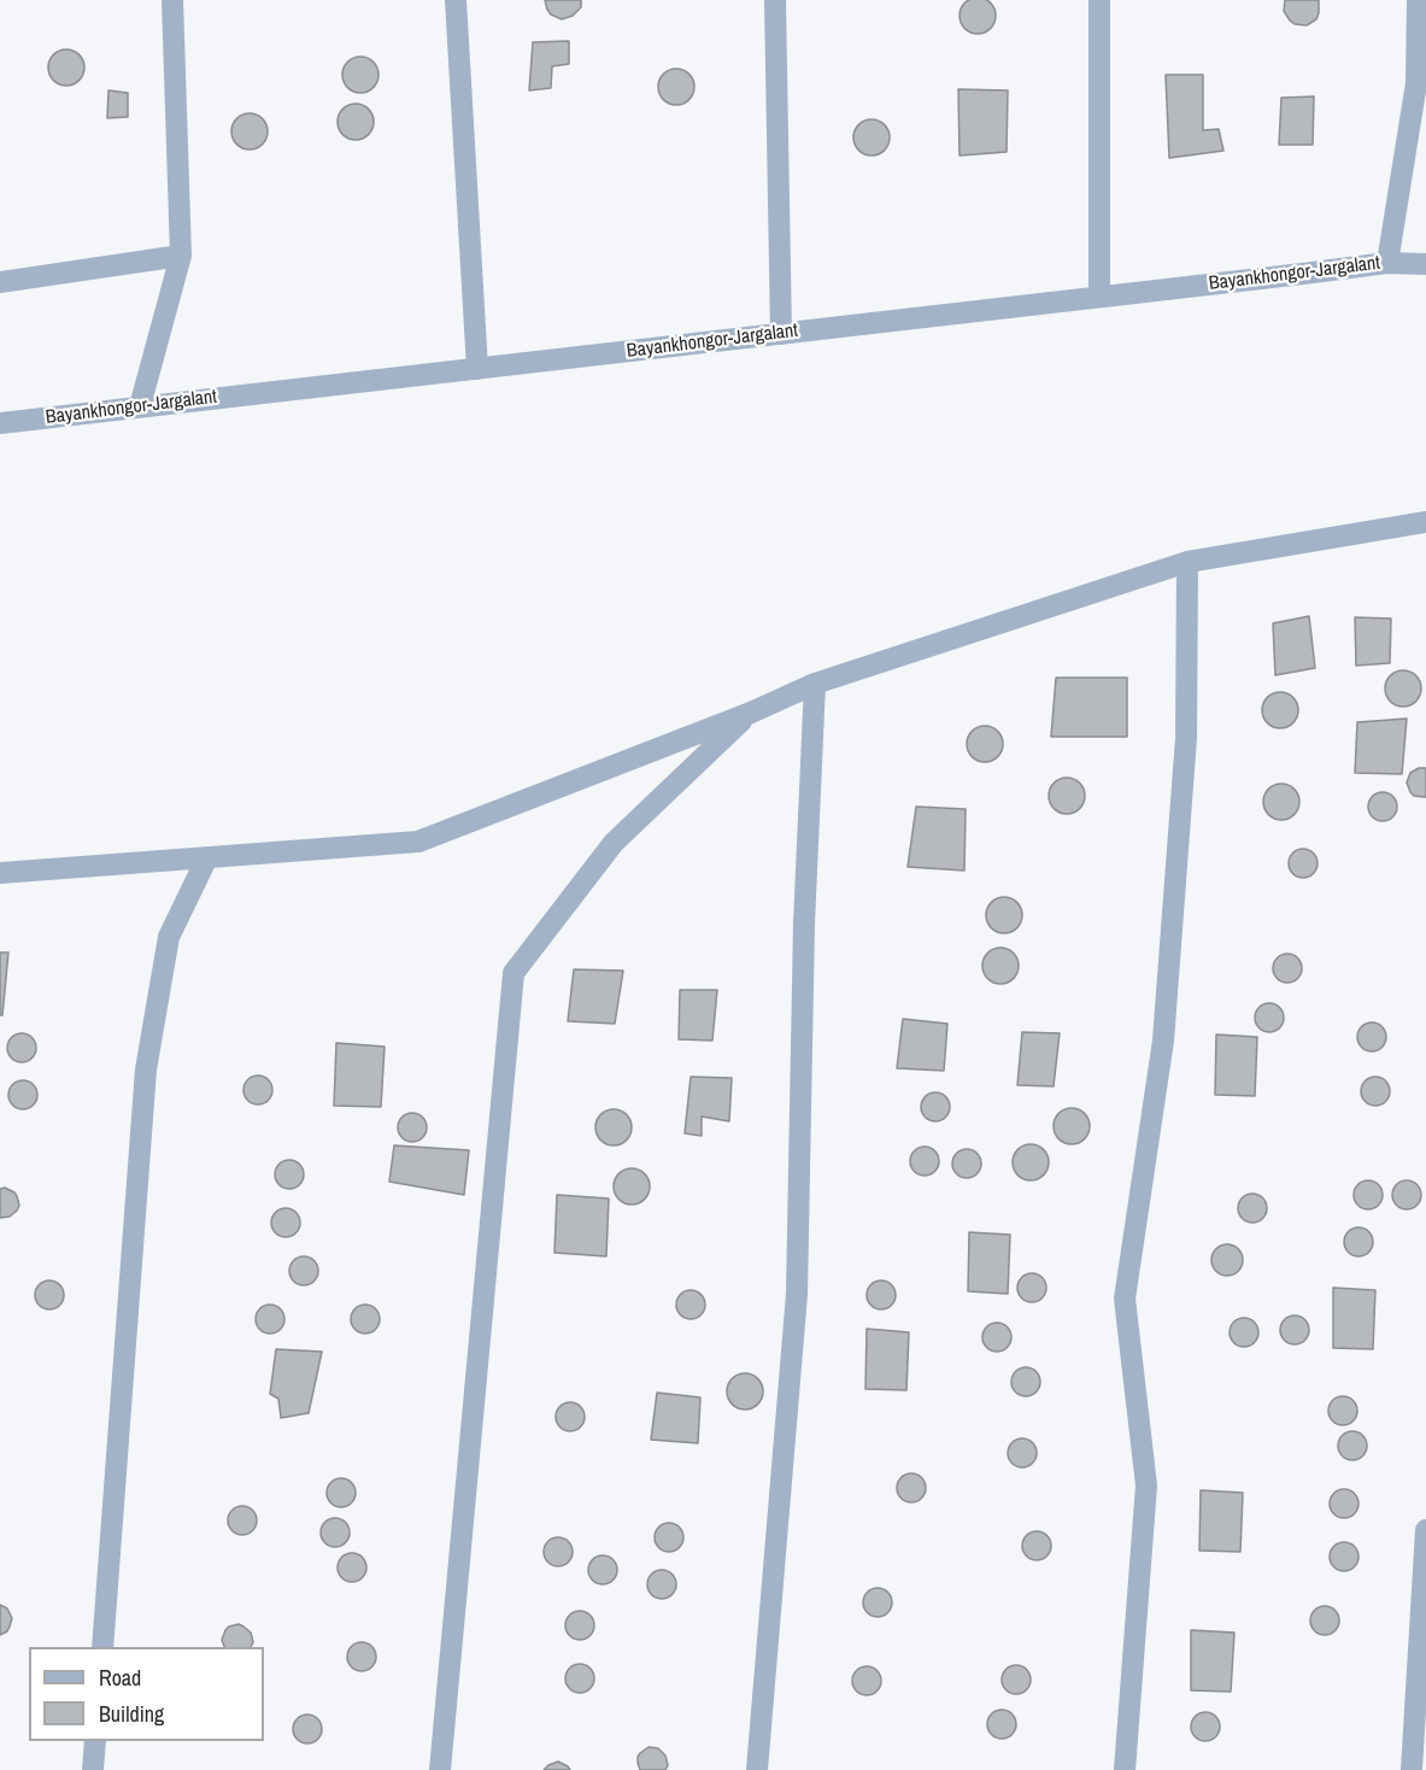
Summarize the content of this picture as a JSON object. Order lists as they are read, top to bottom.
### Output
{
  "streets": {
    "street": ["Bayankhongor-Jargalant"]
  },
  "legend": ["Road", "Building"]
}
